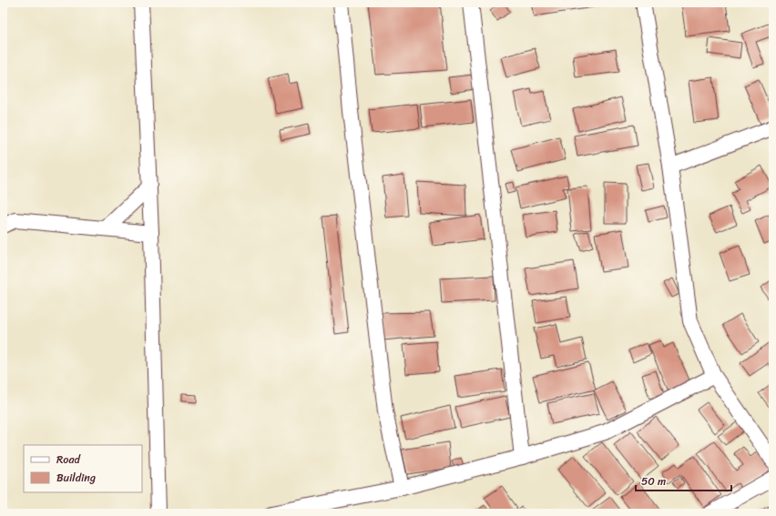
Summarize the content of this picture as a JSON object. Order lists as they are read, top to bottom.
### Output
{
  "legend": ["Road", "Building"],
  "scale_bar": "50 m"
}
